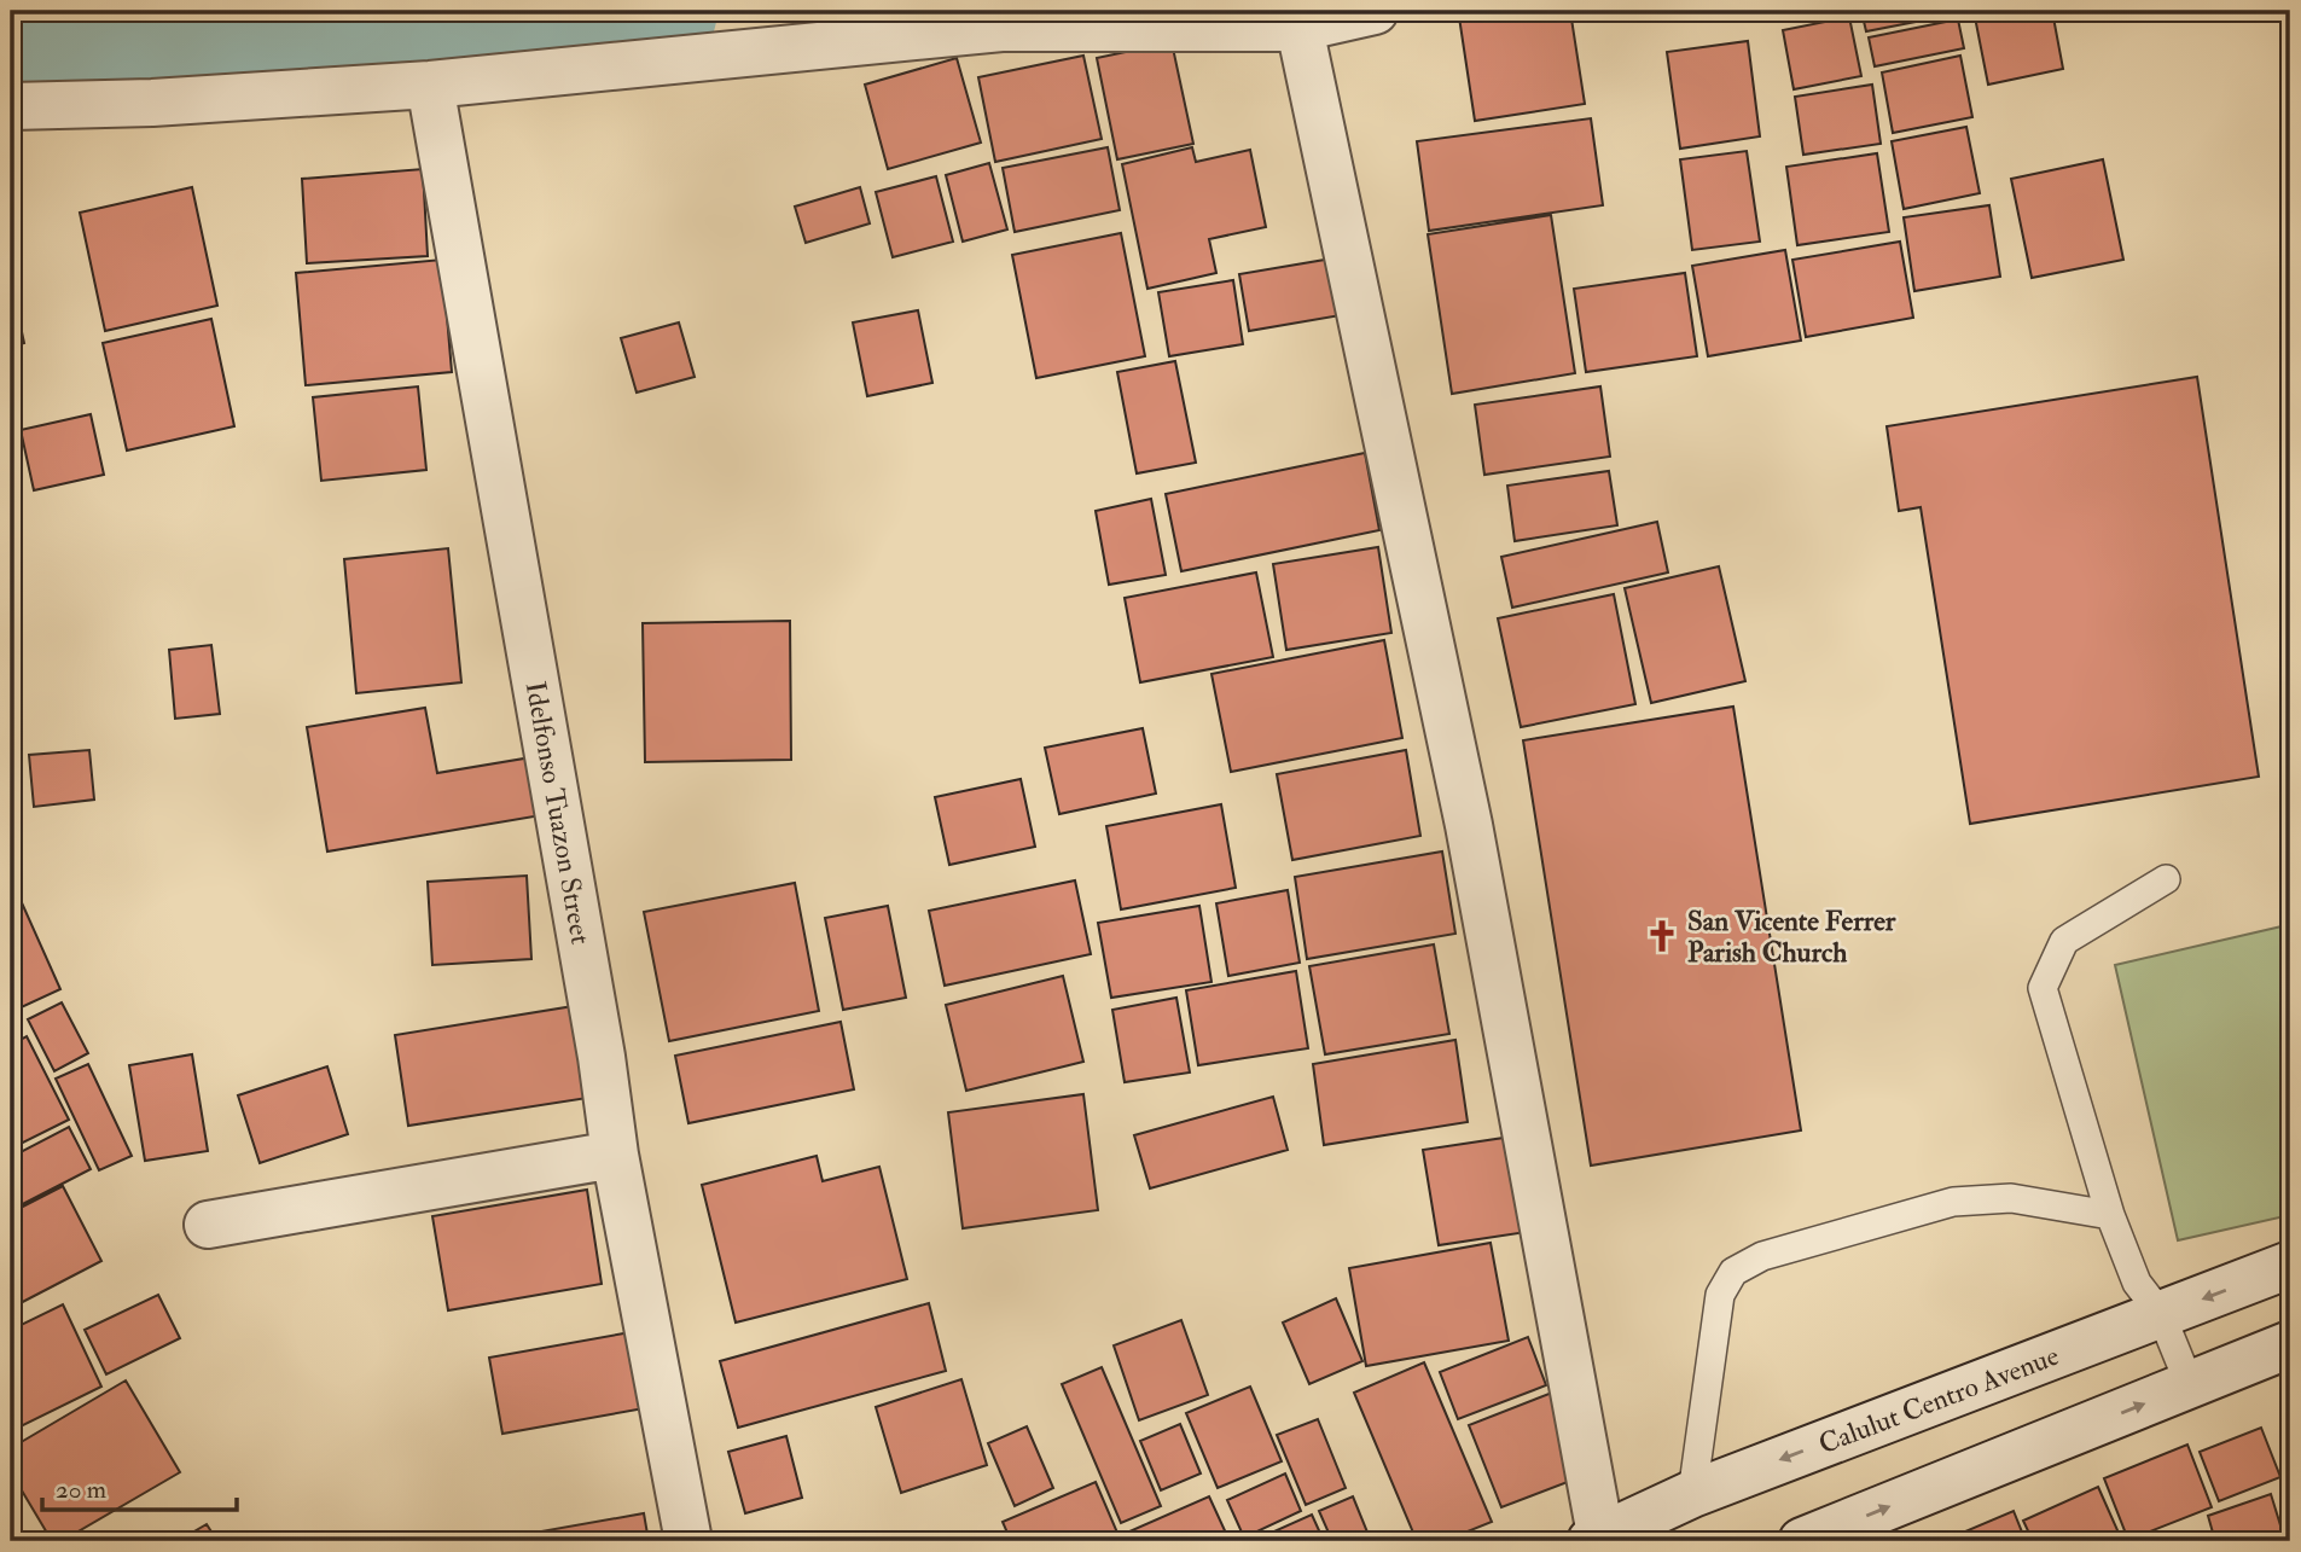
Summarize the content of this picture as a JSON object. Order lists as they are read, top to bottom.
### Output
{
  "streets": {
    "street": ["Idelfonso Tuazon Street", "Calulut Centro Avenue"]
  },
  "places": {
    "church": ["San Vicente Ferrer Parish Church"]
  },
  "scale_bar": "20 m"
}
